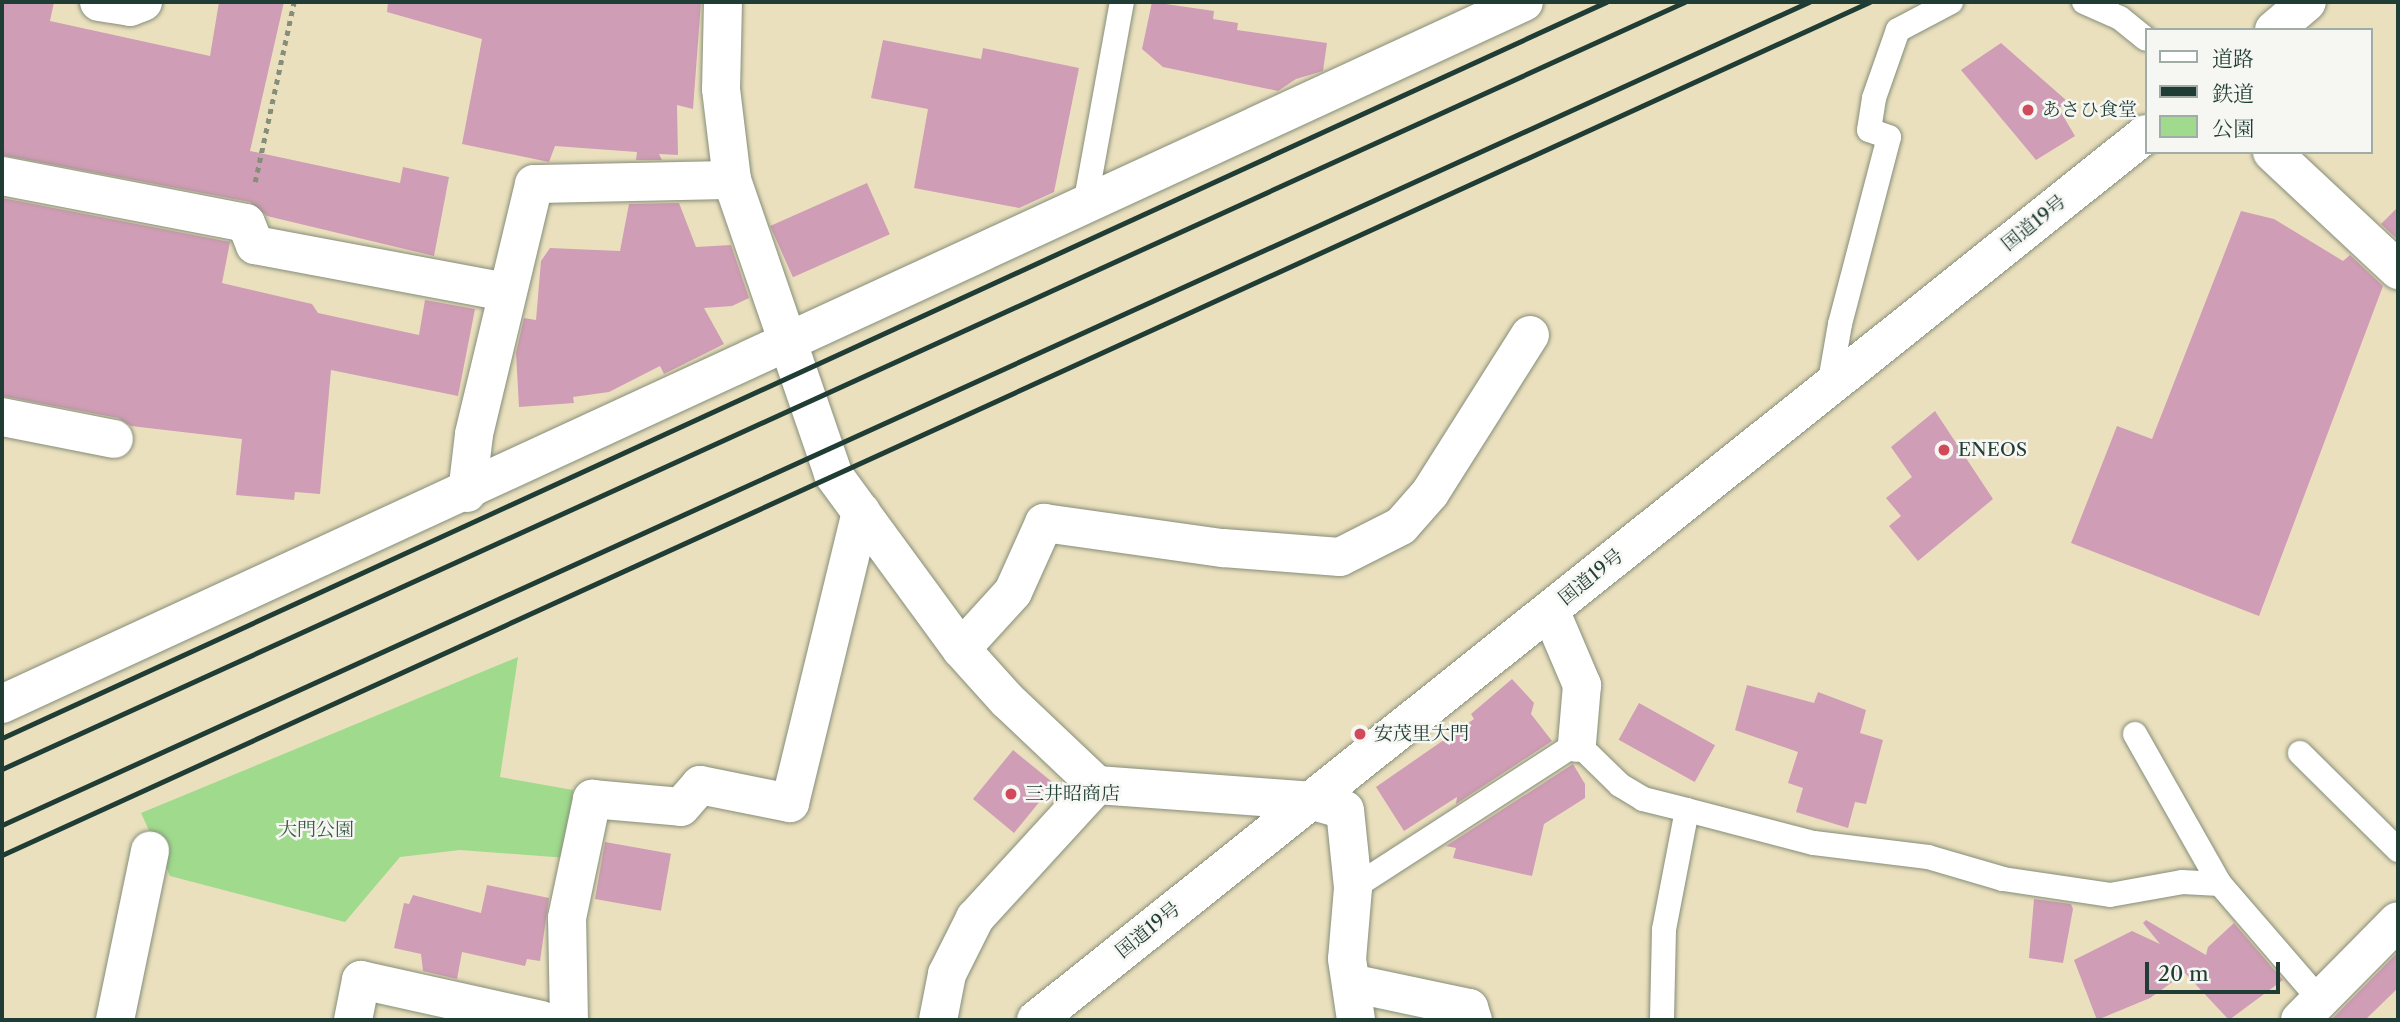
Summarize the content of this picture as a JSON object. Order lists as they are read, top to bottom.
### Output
{
  "streets": {
    "main road": ["国道19号"]
  },
  "parks": ["大門公園"],
  "places": [
    "あさひ食堂",
    "ENEOS",
    "安茂里大門",
    "三井昭商店"
  ],
  "legend": ["道路", "鉄道", "公園"],
  "scale_bar": "20 m"
}
